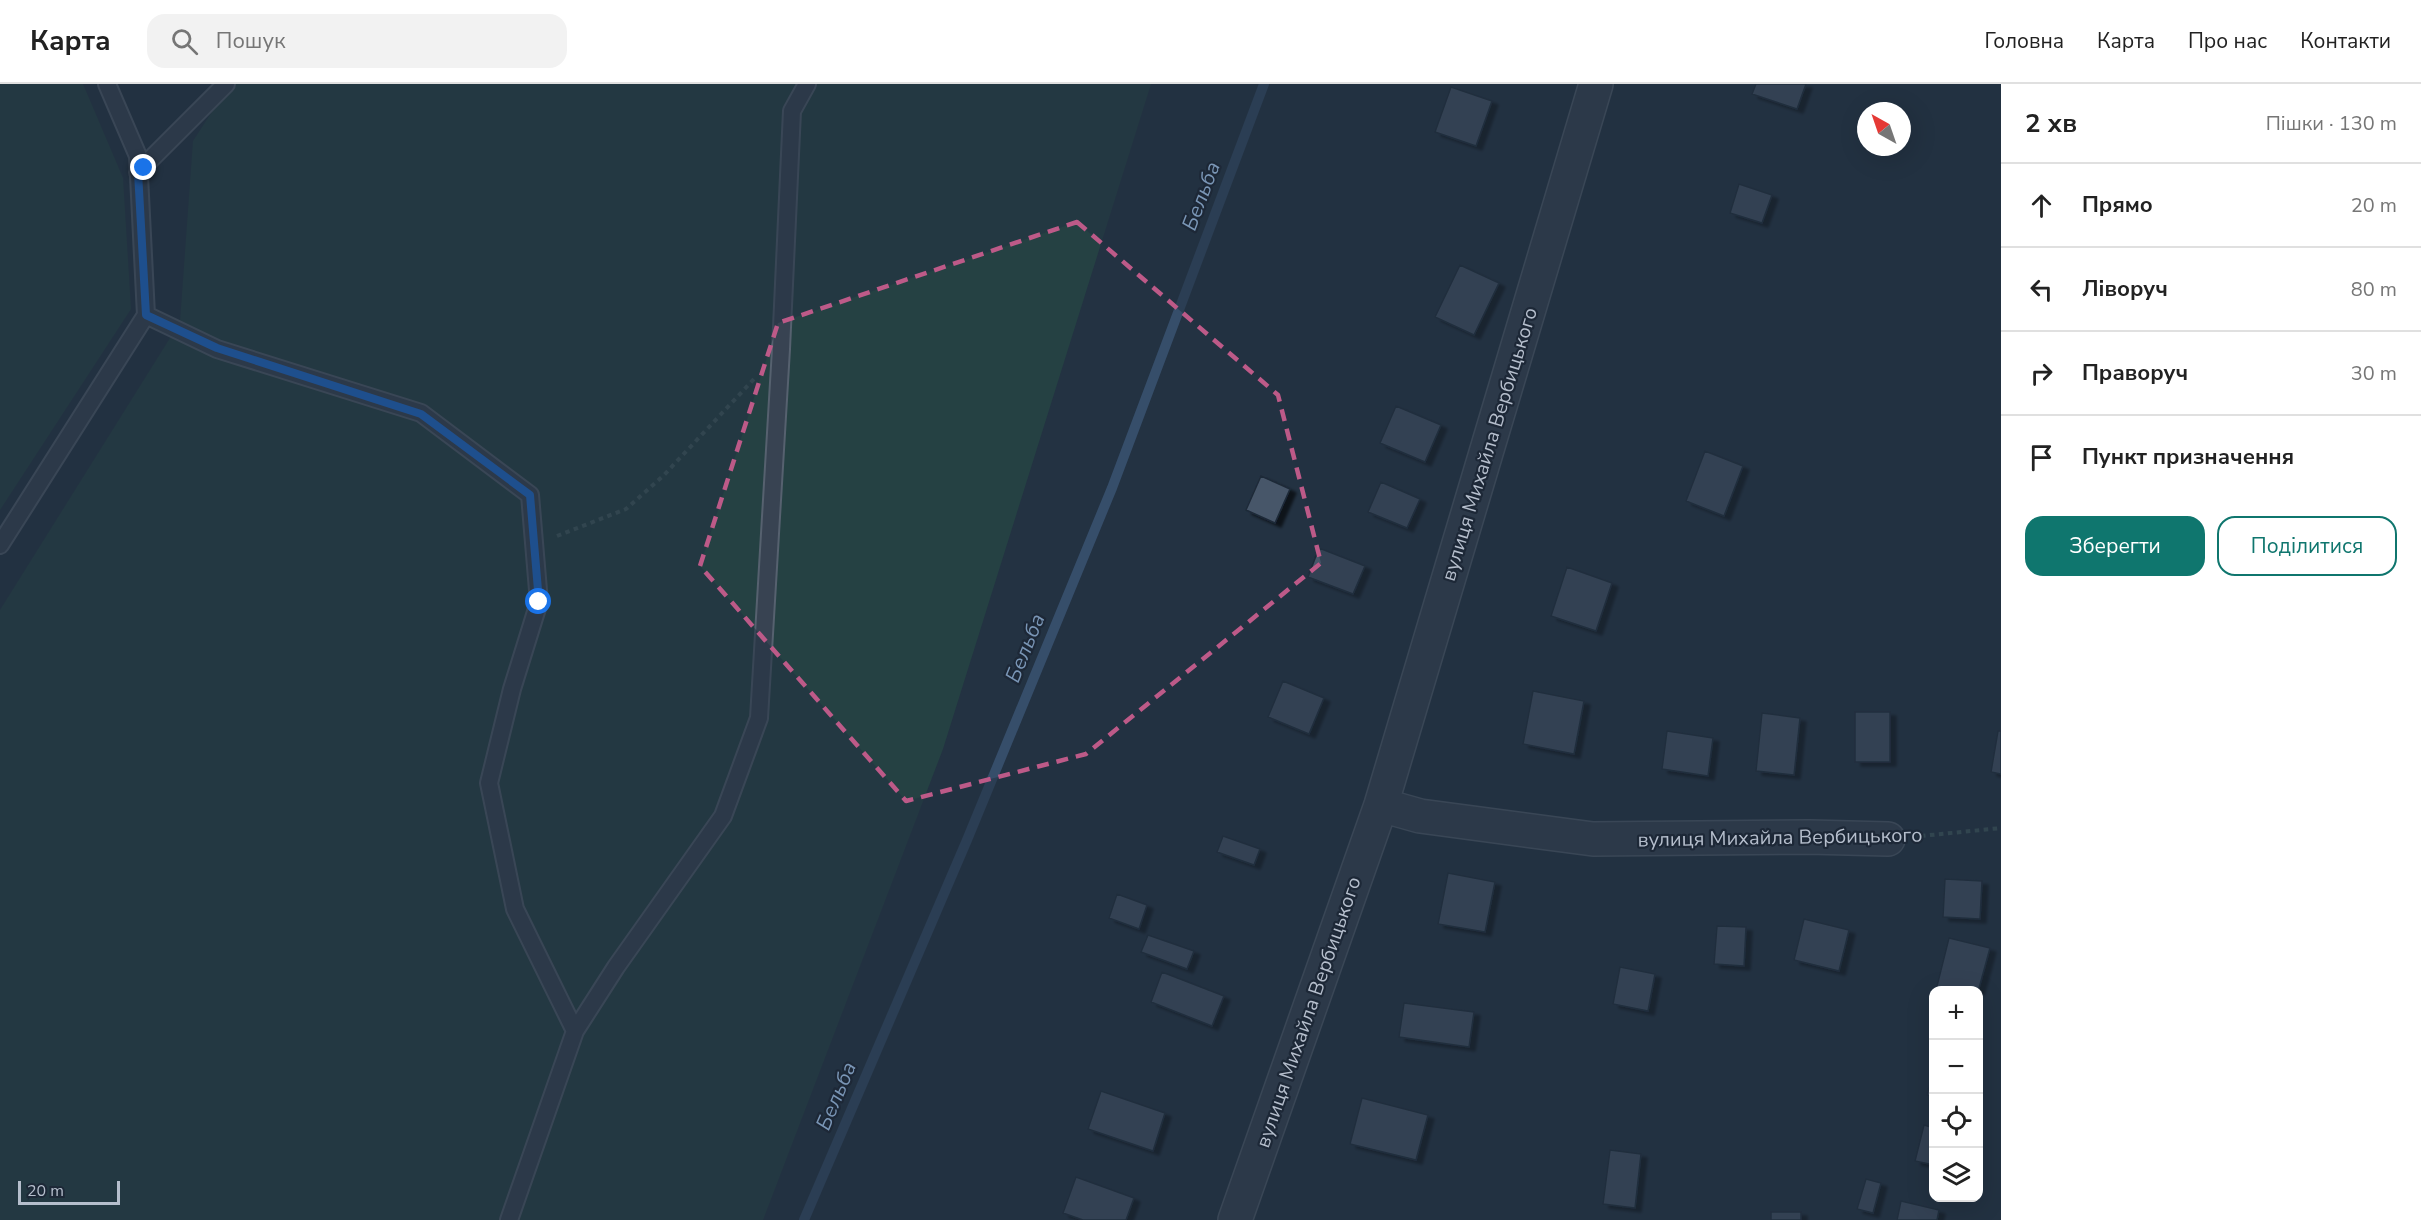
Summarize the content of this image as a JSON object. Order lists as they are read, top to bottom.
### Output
{
  "streets": {
    "street": ["вулиця Михайла Вербицького"]
  },
  "water": ["Бельба"],
  "scale_bar": "20 m",
  "north": "top left",
  "page": {
    "header": "Карта",
    "search": "Пошук",
    "nav": [
      "Головна",
      "Карта",
      "Про нас",
      "Контакти"
    ],
    "heading": ["2 хв", "Пішки · 130 m"],
    "list": [
      ["Прямо", "20 m"],
      ["Ліворуч", "80 m"],
      ["Праворуч", "30 m"],
      "Пункт призначення"
    ],
    "buttons": ["Зберегти", "Поділитися"],
    "map_buttons": ["+", "−"],
    "scale": "20 m"
  }
}
